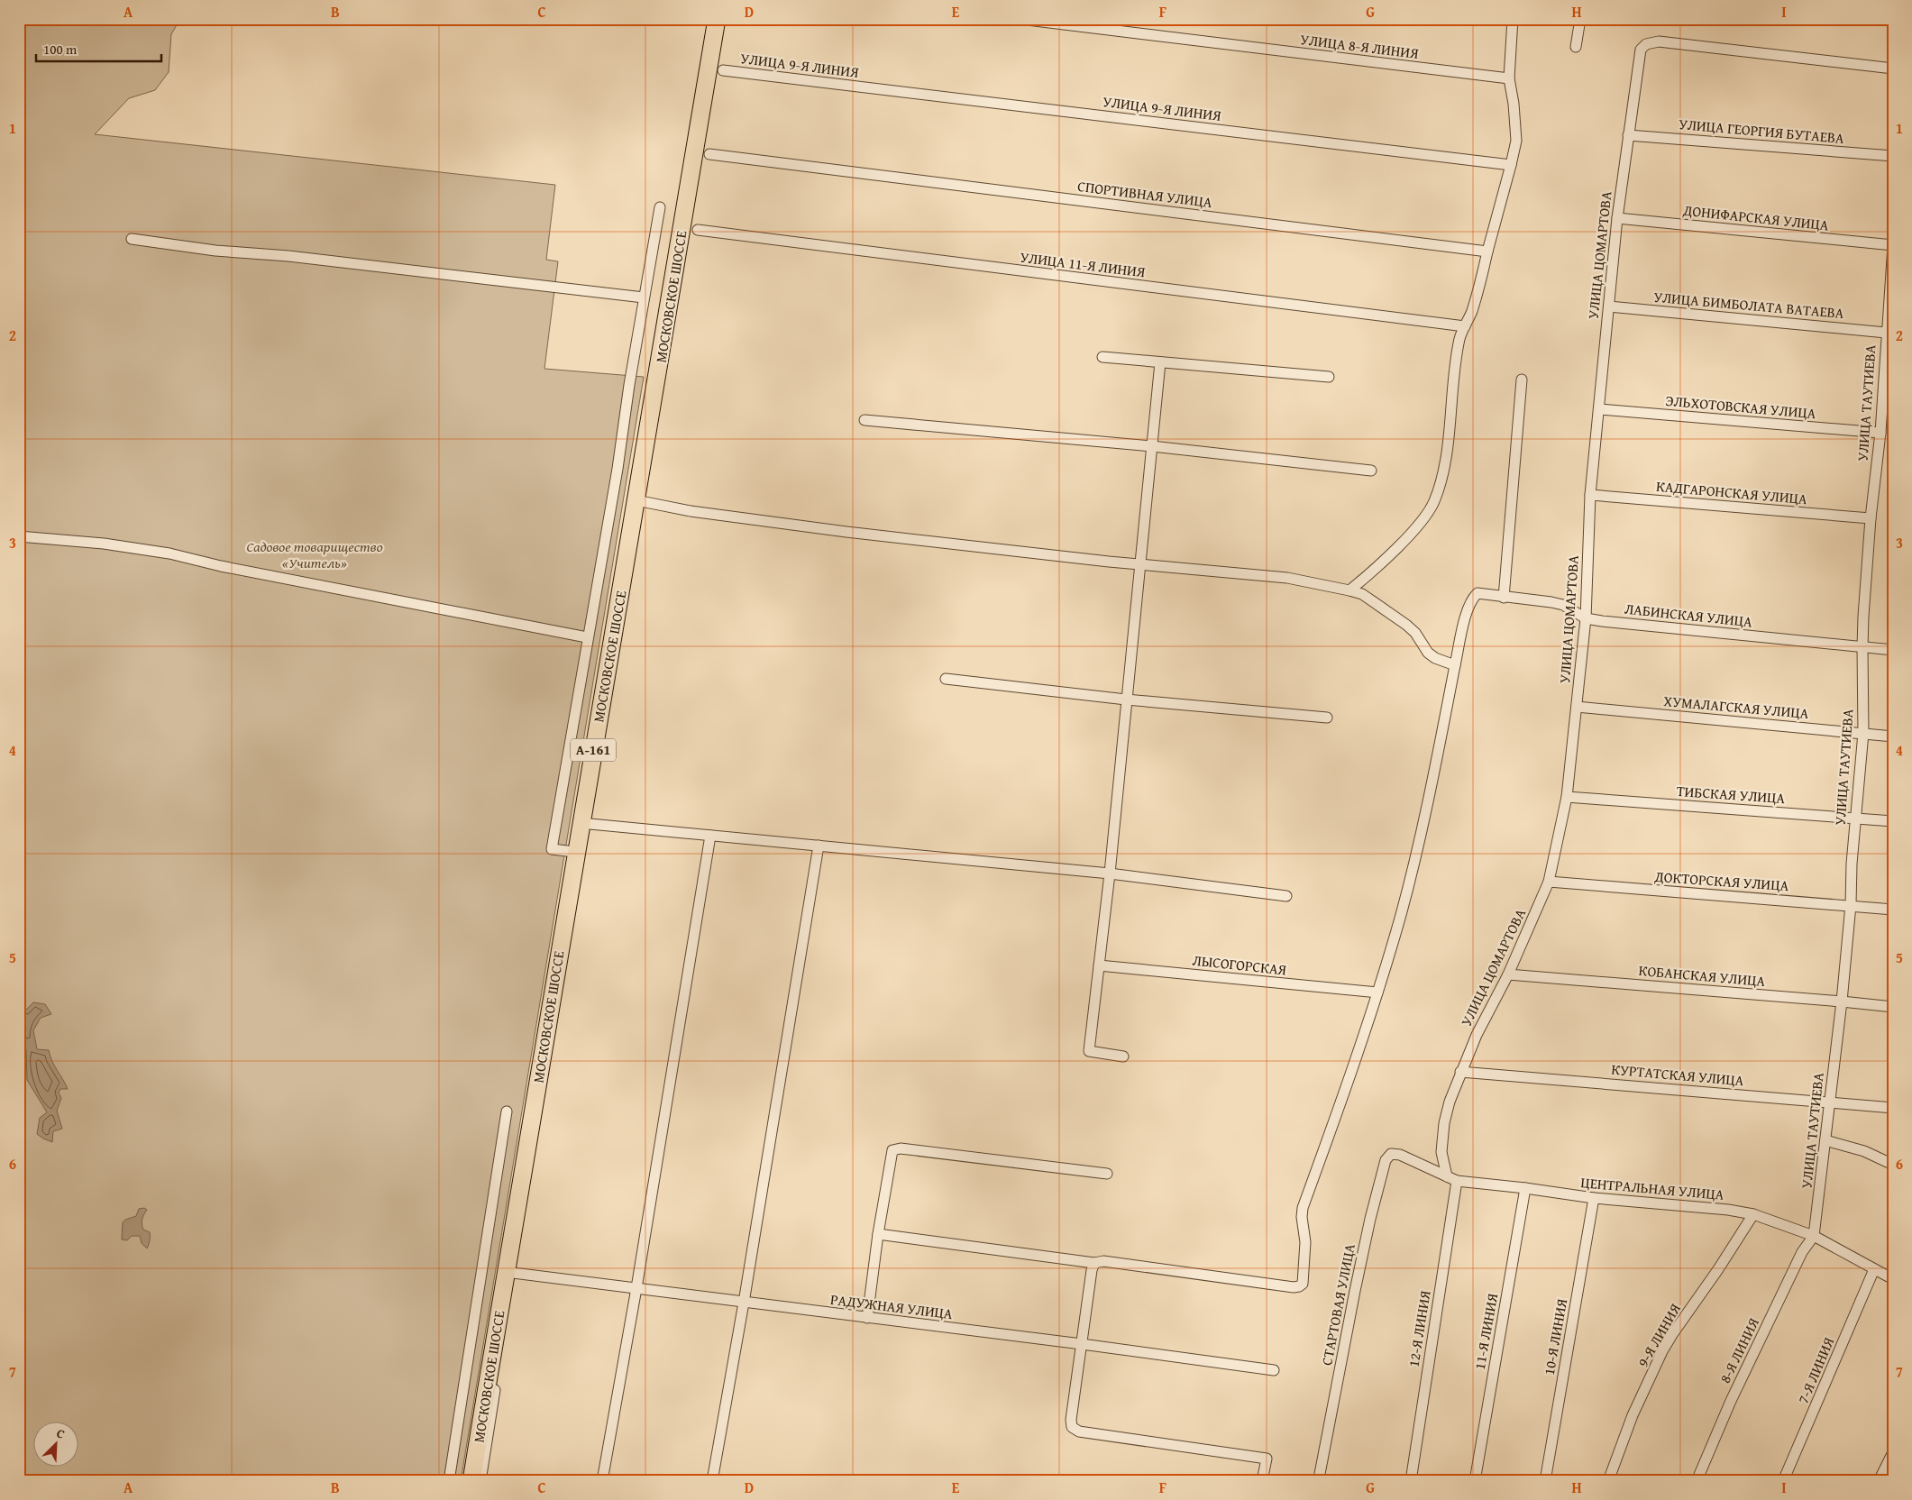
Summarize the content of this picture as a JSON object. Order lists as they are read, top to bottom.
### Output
{
  "streets": {
    "highway": ["МОСКОВСКОЕ ШОССЕ", "А-161"],
    "street": [
      "УЛИЦА 8-Я ЛИНИЯ",
      "УЛИЦА 9-Я ЛИНИЯ",
      "УЛИЦА ГЕОРГИЯ БУТАЕВА",
      "СПОРТИВНАЯ УЛИЦА",
      "ДОНИФАРСКАЯ УЛИЦА",
      "УЛИЦА ЦОМАРТОВА",
      "УЛИЦА 11-Я ЛИНИЯ",
      "УЛИЦА БИМБОЛАТА ВАТАЕВА",
      "УЛИЦА ТАУТИЕВА",
      "ЭЛЬХОТОВСКАЯ УЛИЦА",
      "КАДГАРОНСКАЯ УЛИЦА",
      "ЛАБИНСКАЯ УЛИЦА",
      "ХУМАЛАГСКАЯ УЛИЦА",
      "ТИБСКАЯ УЛИЦА",
      "ДОКТОРСКАЯ УЛИЦА",
      "ЛЫСОГОРСКАЯ",
      "КОБАНСКАЯ УЛИЦА",
      "КУРТАТСКАЯ УЛИЦА",
      "ЦЕНТРАЛЬНАЯ УЛИЦА",
      "СТАРТОВАЯ УЛИЦА",
      "РАДУЖНАЯ УЛИЦА",
      "12-Я ЛИНИЯ",
      "11-Я ЛИНИЯ",
      "9-Я ЛИНИЯ",
      "10-Я ЛИНИЯ",
      "8-Я ЛИНИЯ",
      "7-Я ЛИНИЯ"
    ]
  },
  "crossings": [
    ["УЛИЦА ГЕОРГИЯ БУТАЕВА", "УЛИЦА ЦОМАРТОВА"],
    ["ДОНИФАРСКАЯ УЛИЦА", "УЛИЦА ЦОМАРТОВА"],
    ["ДОНИФАРСКАЯ УЛИЦА", "УЛИЦА ТАУТИЕВА"],
    ["УЛИЦА ЦОМАРТОВА", "УЛИЦА БИМБОЛАТА ВАТАЕВА"],
    ["УЛИЦА ЦОМАРТОВА", "ЭЛЬХОТОВСКАЯ УЛИЦА"],
    ["УЛИЦА ЦОМАРТОВА", "КАДГАРОНСКАЯ УЛИЦА"],
    ["УЛИЦА ЦОМАРТОВА", "ЛАБИНСКАЯ УЛИЦА"],
    ["УЛИЦА ЦОМАРТОВА", "ХУМАЛАГСКАЯ УЛИЦА"],
    ["УЛИЦА ЦОМАРТОВА", "ТИБСКАЯ УЛИЦА"],
    ["УЛИЦА ЦОМАРТОВА", "ДОКТОРСКАЯ УЛИЦА"],
    ["УЛИЦА ЦОМАРТОВА", "КОБАНСКАЯ УЛИЦА"],
    ["УЛИЦА ЦОМАРТОВА", "КУРТАТСКАЯ УЛИЦА"],
    ["УЛИЦА ЦОМАРТОВА", "ЦЕНТРАЛЬНАЯ УЛИЦА"],
    ["УЛИЦА ЦОМАРТОВА", "12-Я ЛИНИЯ"],
    ["МОСКОВСКОЕ ШОССЕ", "РАДУЖНАЯ УЛИЦА"],
    ["УЛИЦА БИМБОЛАТА ВАТАЕВА", "УЛИЦА ТАУТИЕВА"],
    ["УЛИЦА ТАУТИЕВА", "ЭЛЬХОТОВСКАЯ УЛИЦА"],
    ["УЛИЦА ТАУТИЕВА", "КАДГАРОНСКАЯ УЛИЦА"],
    ["УЛИЦА ТАУТИЕВА", "ЛАБИНСКАЯ УЛИЦА"],
    ["УЛИЦА ТАУТИЕВА", "ХУМАЛАГСКАЯ УЛИЦА"],
    ["УЛИЦА ТАУТИЕВА", "ТИБСКАЯ УЛИЦА"],
    ["УЛИЦА ТАУТИЕВА", "ДОКТОРСКАЯ УЛИЦА"],
    ["УЛИЦА ТАУТИЕВА", "КОБАНСКАЯ УЛИЦА"],
    ["УЛИЦА ТАУТИЕВА", "КУРТАТСКАЯ УЛИЦА"],
    ["УЛИЦА ТАУТИЕВА", "ЦЕНТРАЛЬНАЯ УЛИЦА"],
    ["УЛИЦА ТАУТИЕВА", "8-Я ЛИНИЯ"],
    ["ЦЕНТРАЛЬНАЯ УЛИЦА", "СТАРТОВАЯ УЛИЦА"],
    ["ЦЕНТРАЛЬНАЯ УЛИЦА", "12-Я ЛИНИЯ"],
    ["ЦЕНТРАЛЬНАЯ УЛИЦА", "11-Я ЛИНИЯ"],
    ["ЦЕНТРАЛЬНАЯ УЛИЦА", "9-Я ЛИНИЯ"],
    ["ЦЕНТРАЛЬНАЯ УЛИЦА", "10-Я ЛИНИЯ"],
    ["ЦЕНТРАЛЬНАЯ УЛИЦА", "8-Я ЛИНИЯ"],
    ["ЦЕНТРАЛЬНАЯ УЛИЦА", "7-Я ЛИНИЯ"]
  ],
  "parks": ["Садовое товарищество «Учитель»"],
  "scale_bar": "100 m",
  "north": "top right",
  "grid": {
    "columns": [
      "A",
      "B",
      "C",
      "D",
      "E",
      "F",
      "G",
      "H",
      "I"
    ],
    "rows": [
      "1",
      "2",
      "3",
      "4",
      "5",
      "6",
      "7"
    ]
  }
}
